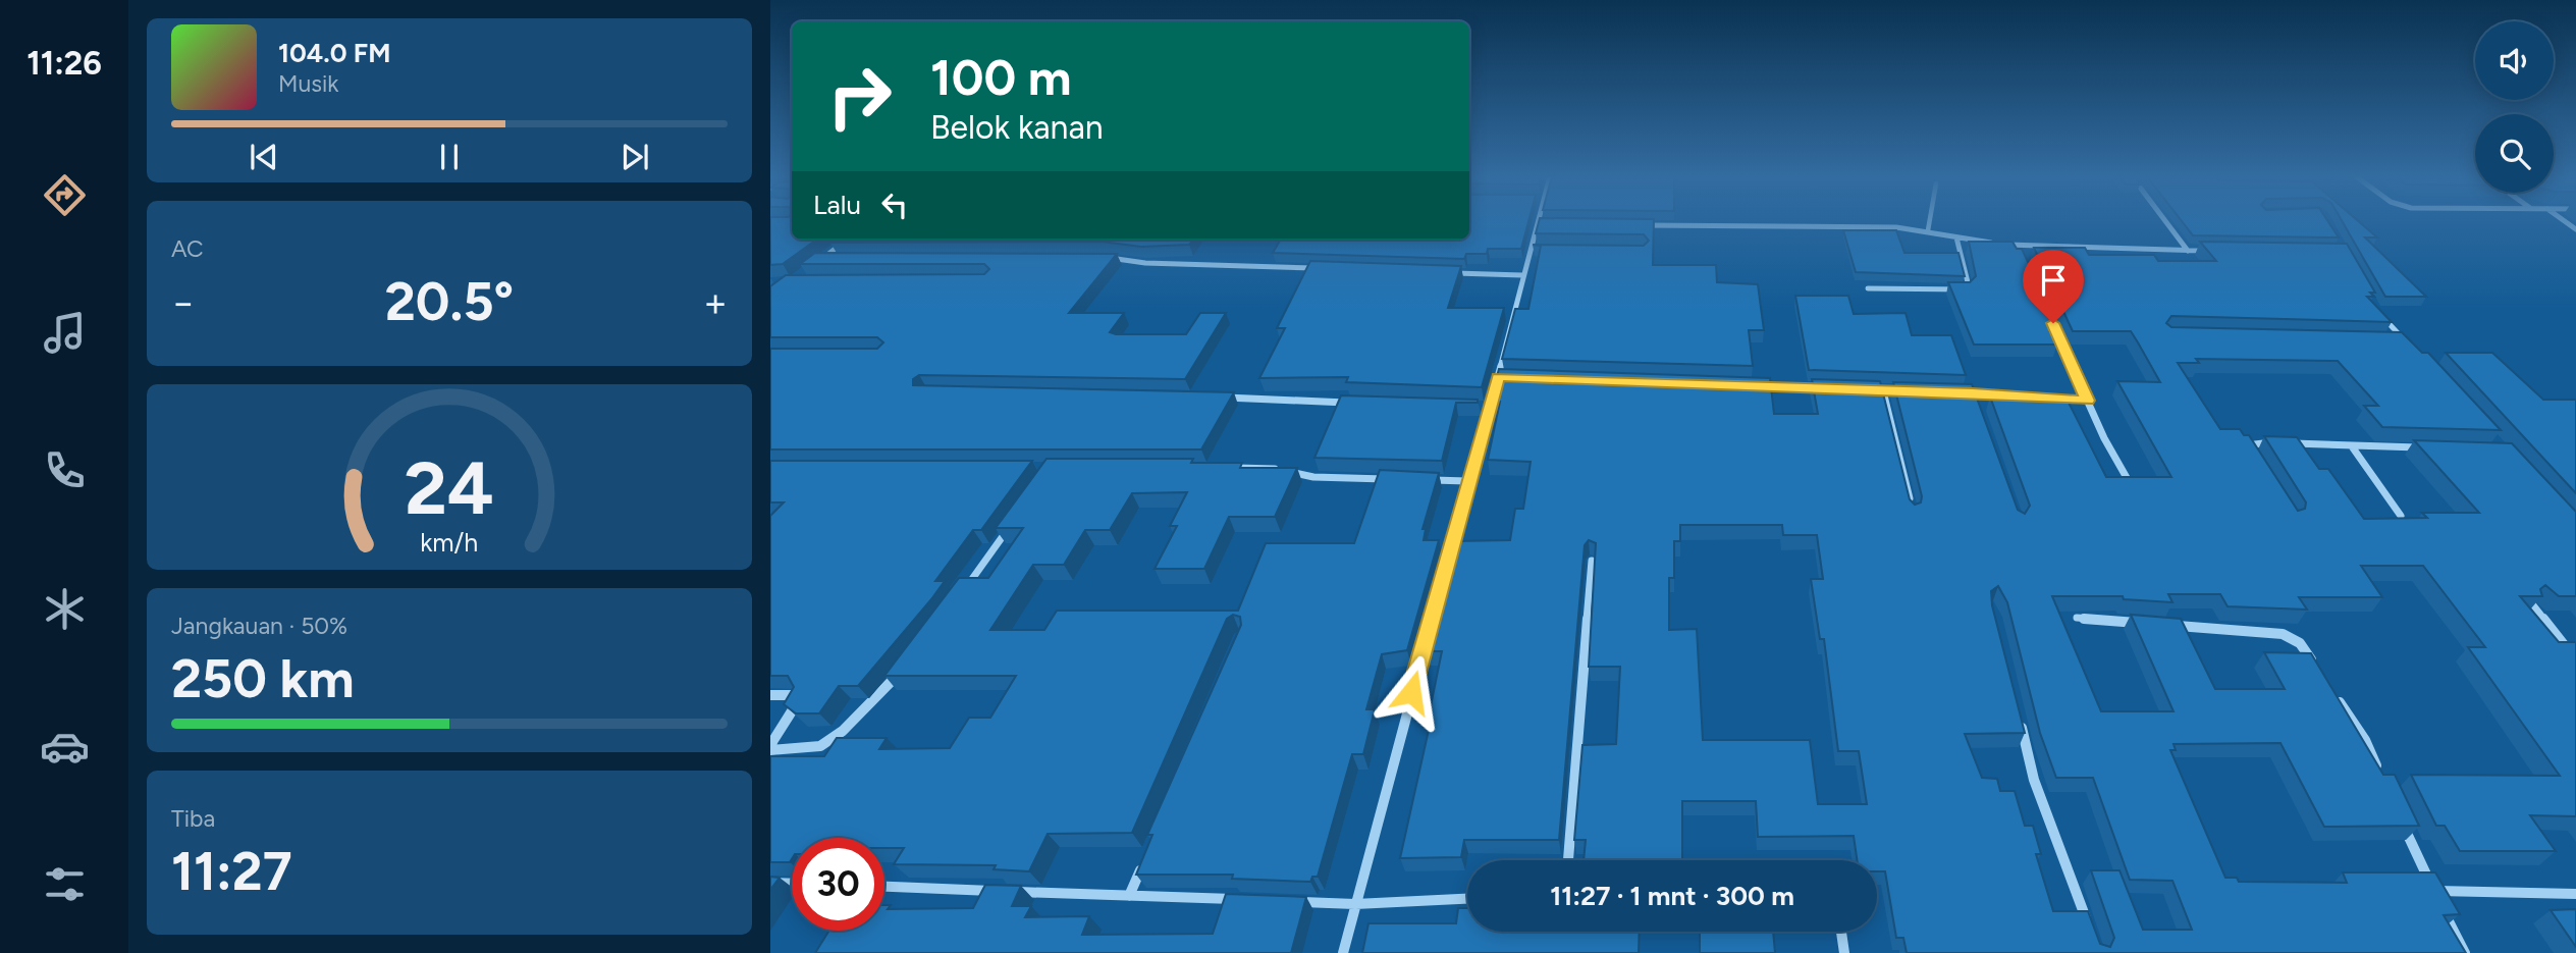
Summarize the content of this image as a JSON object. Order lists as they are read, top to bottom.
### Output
{
  "page": {
    "tabs": "11:26",
    "turn": ["100 m", "Belok kanan"],
    "song": ["104.0 FM", "Musik"],
    "then": "Lalu",
    "tile": [
      "AC",
      ["Jangkauan · 50%", "250 km"],
      ["Tiba", "11:27"]
    ],
    "heat": ["−", "20.5°", "+"],
    "limit": "30",
    "trip": "11:27 · 1 mnt · 300 m",
    "gauge": ["24", "km/h"]
  }
}
